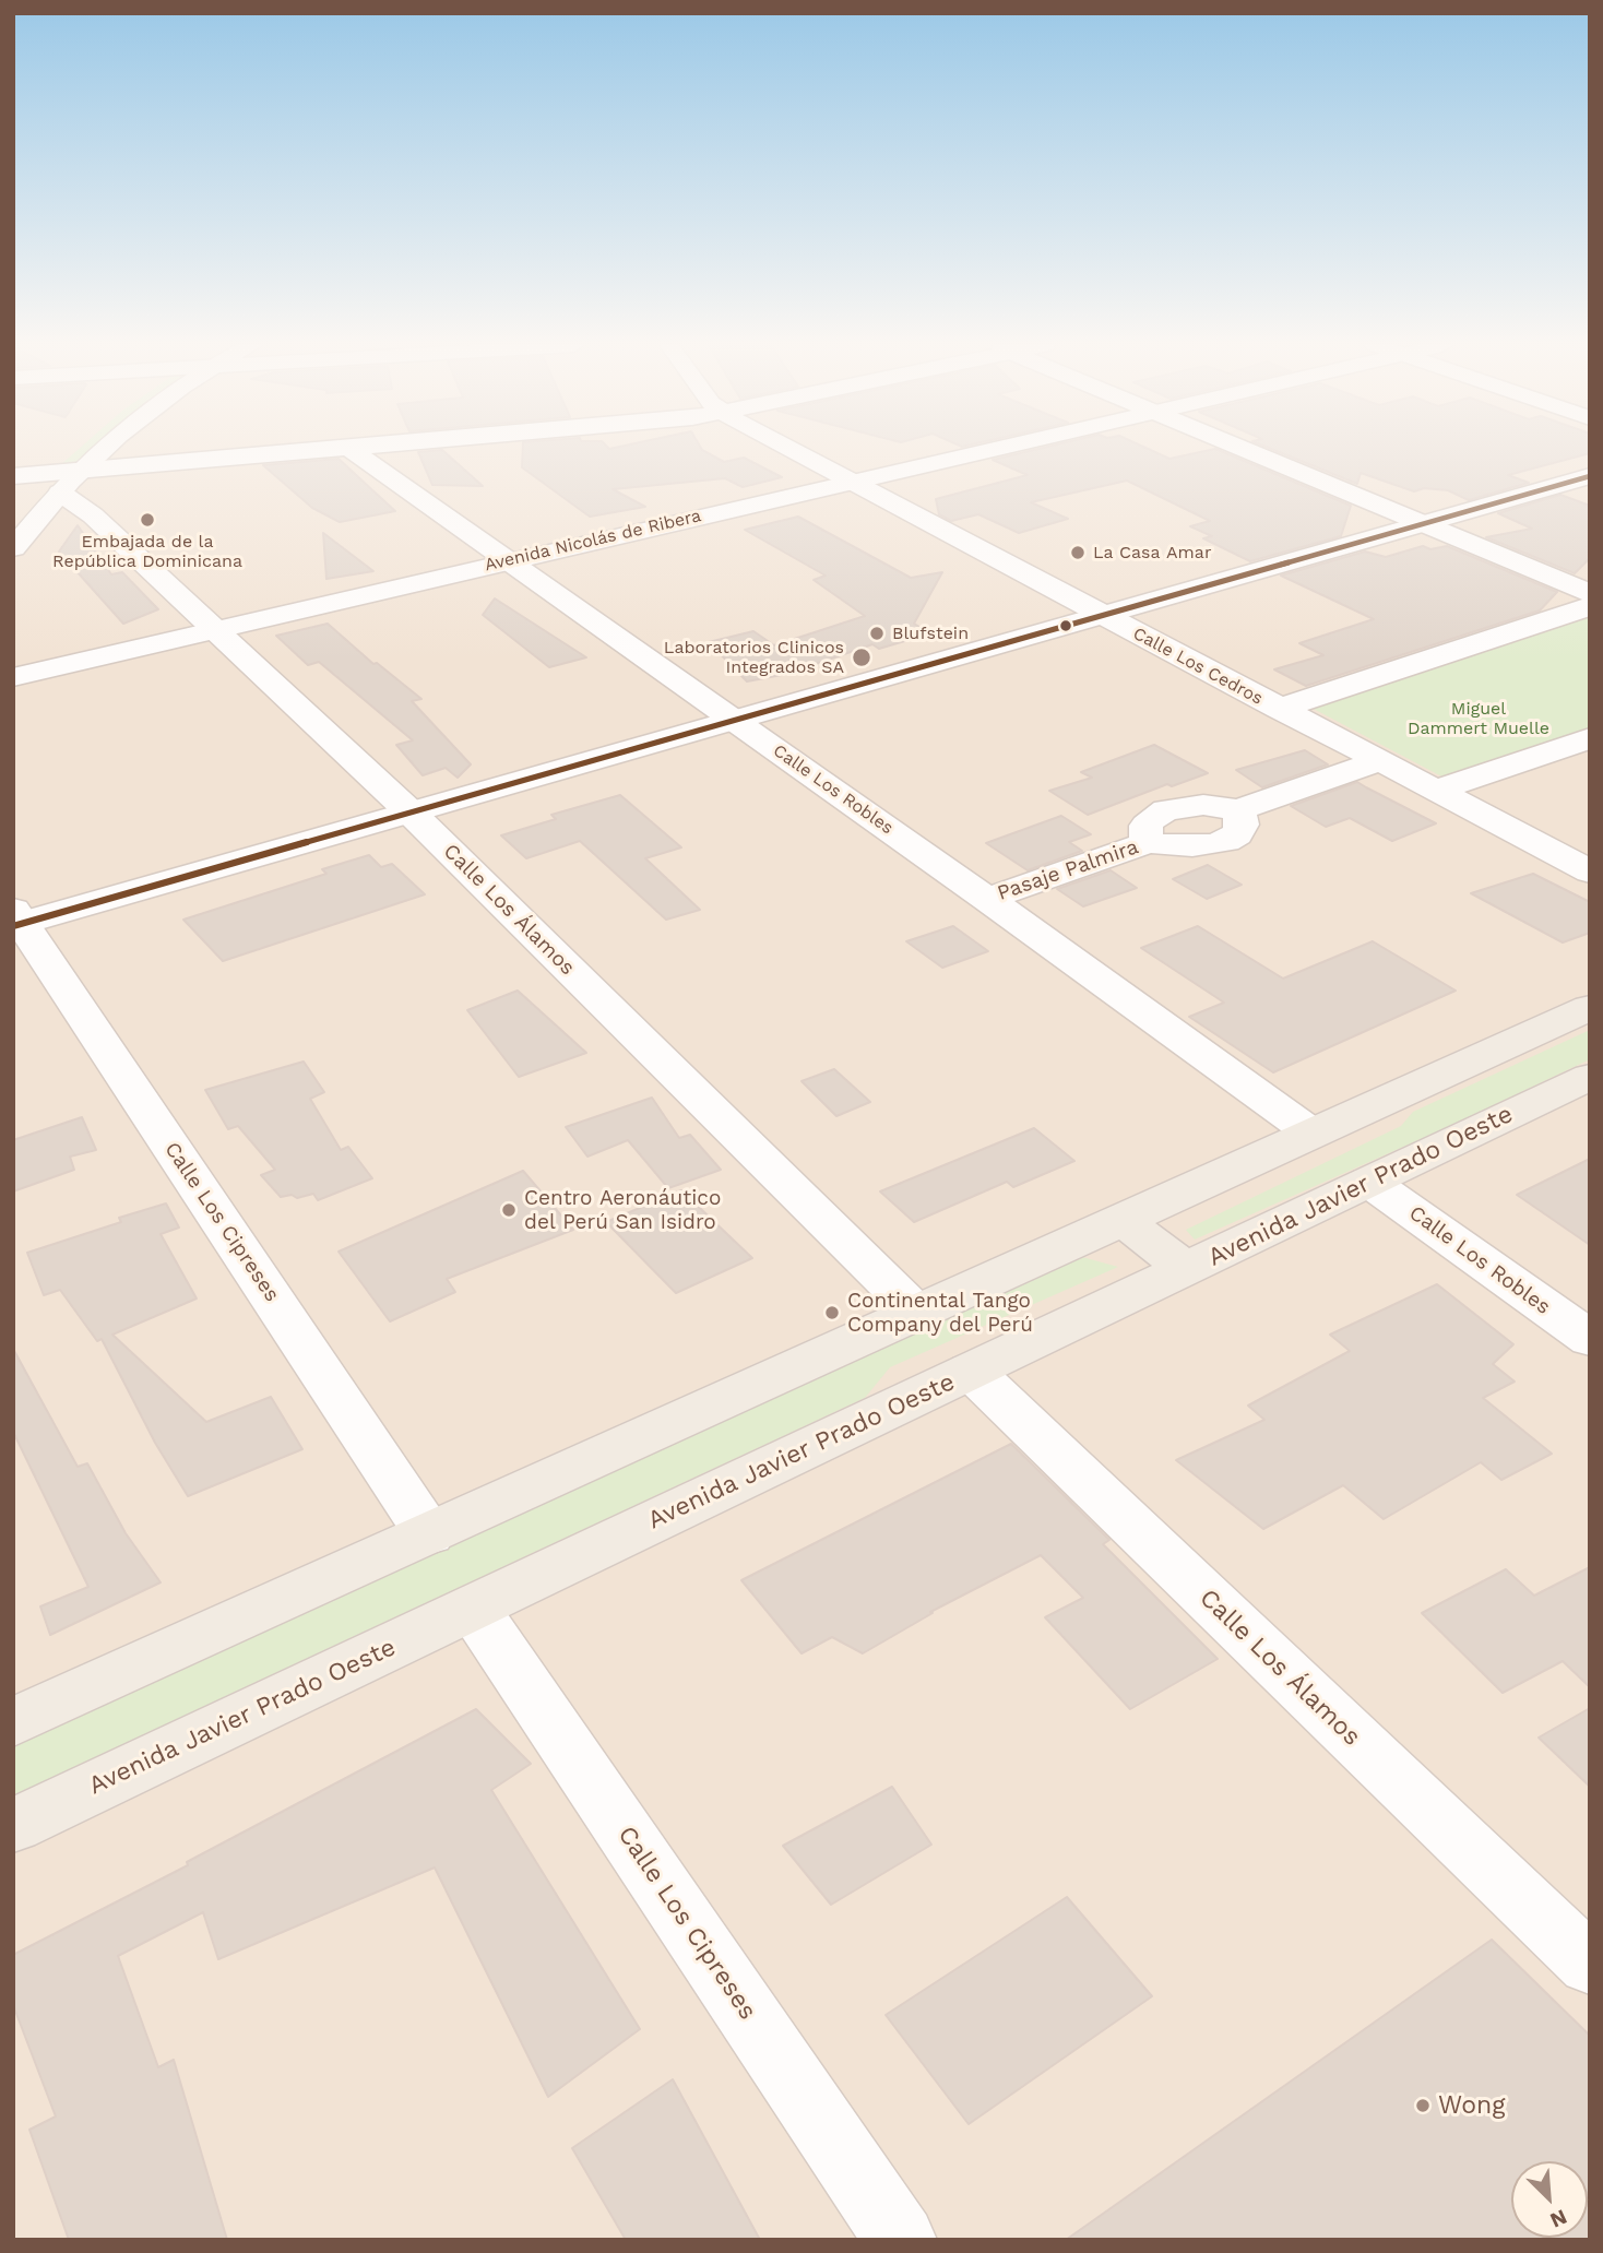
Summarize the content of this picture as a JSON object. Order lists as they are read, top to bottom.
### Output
{
  "streets": {
    "main road": ["Avenida Javier Prado Oeste"],
    "street": [
      "Avenida Nicolás de Ribera",
      "Calle Los Cedros",
      "Calle Los Robles",
      "Pasaje Palmira",
      "Calle Los Álamos",
      "Calle Los Cipreses"
    ]
  },
  "crossings": [
    ["Avenida Nicolás de Ribera", "Calle Los Cedros"],
    ["Avenida Nicolás de Ribera", "Calle Los Robles"],
    ["Avenida Nicolás de Ribera", "Calle Los Álamos"],
    ["Calle Los Cedros", "Pasaje Palmira"],
    ["Calle Los Robles", "Pasaje Palmira"],
    ["Calle Los Robles", "Avenida Javier Prado Oeste"],
    ["Calle Los Álamos", "Avenida Javier Prado Oeste"],
    ["Avenida Javier Prado Oeste", "Calle Los Cipreses"]
  ],
  "parks": ["Miguel Dammert Muelle"],
  "places": [
    "Embajada de la República Dominicana",
    "La Casa Amar",
    "Blufstein",
    "Laboratorios Clinicos Integrados SA",
    "Centro Aeronáutico del Perú San Isidro",
    "Continental Tango Company del Perú",
    "Wong"
  ],
  "north": "bottom right"
}
